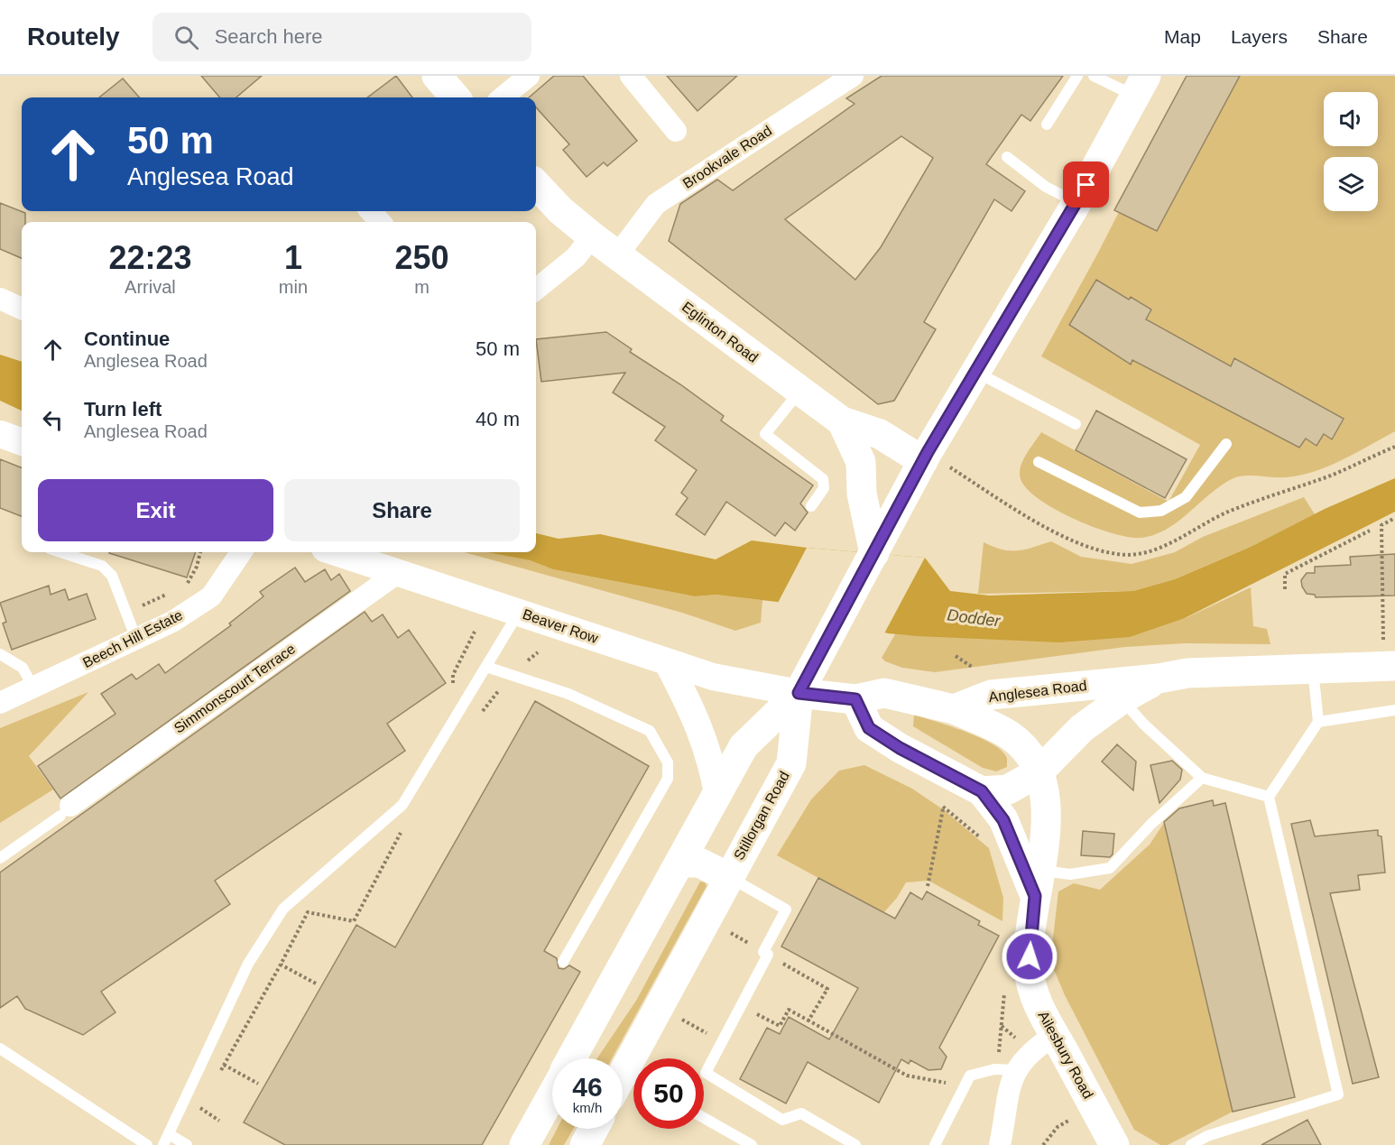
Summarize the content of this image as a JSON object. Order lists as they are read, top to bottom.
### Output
{
  "streets": {
    "main road": [
      "Eglinton Road",
      "Anglesea Road",
      "Stillorgan Road",
      "Ailesbury Road"
    ],
    "street": [
      "Brookvale Road",
      "Beaver Row",
      "Beech Hill Estate",
      "Simmonscourt Terrace"
    ]
  },
  "crossings": [
    ["Brookvale Road", "Eglinton Road"],
    ["Beaver Row", "Simmonscourt Terrace"],
    ["Beaver Row", "Stillorgan Road"],
    ["Anglesea Road", "Ailesbury Road"]
  ],
  "water": ["Dodder"],
  "page": {
    "header": "Routely",
    "search": "Search here",
    "nav": ["Map", "Layers", "Share"],
    "turn": ["50 m", "Anglesea Road"],
    "eta": [
      "22:23",
      "Arrival",
      "1",
      "min",
      "250",
      "m"
    ],
    "list": [
      {
        "name": "Continue",
        "note": "Anglesea Road",
        "value": "50 m"
      },
      {
        "name": "Turn left",
        "note": "Anglesea Road",
        "value": "40 m"
      }
    ],
    "buttons": ["Exit", "Share"],
    "speed": "46 km/h",
    "limit": "50"
  }
}
